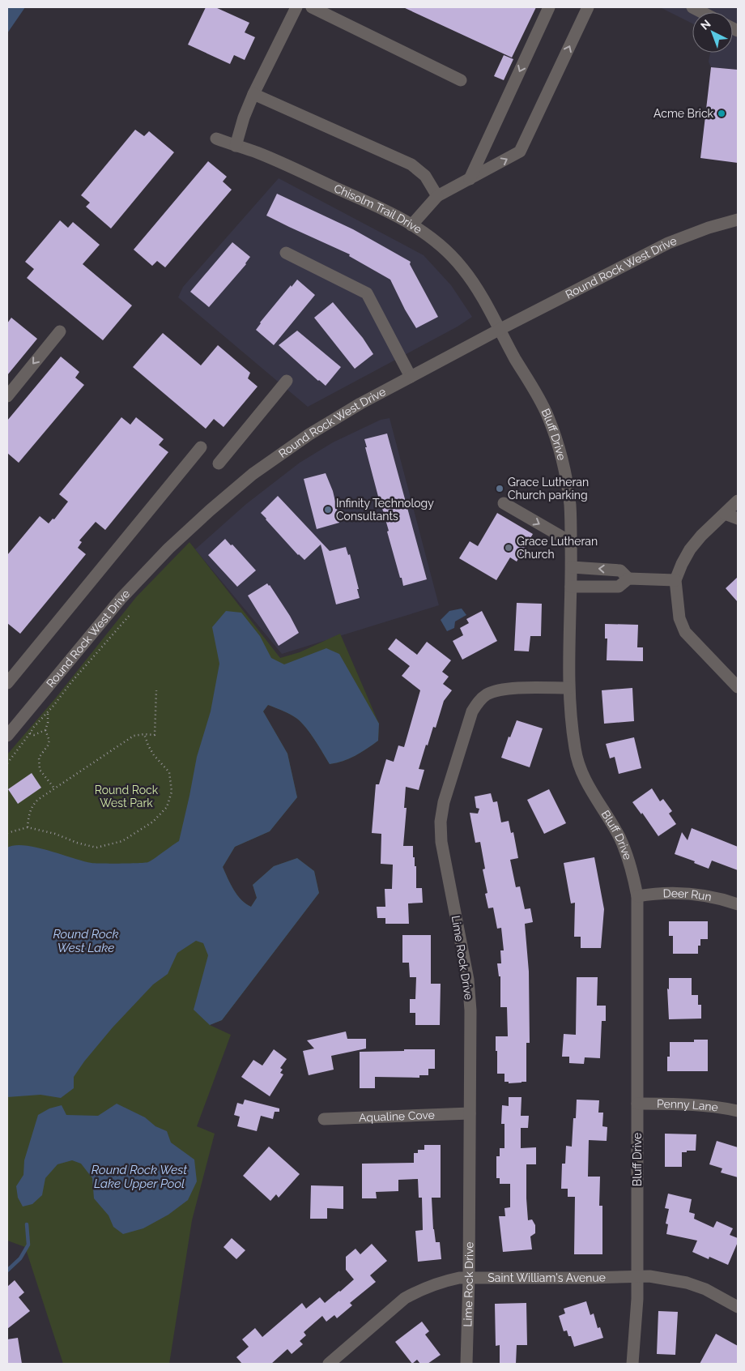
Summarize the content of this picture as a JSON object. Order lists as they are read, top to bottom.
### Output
{
  "streets": {
    "street": [
      "Chisolm Trail Drive",
      "Round Rock West Drive",
      "Bluff Drive",
      "Deer Run",
      "Lime Rock Drive",
      "Penny Lane",
      "Aqualine Cove",
      "Saint William's Avenue"
    ]
  },
  "crossings": [
    ["Chisolm Trail Drive", "Round Rock West Drive"],
    ["Chisolm Trail Drive", "Bluff Drive"],
    ["Round Rock West Drive", "Bluff Drive"],
    ["Bluff Drive", "Deer Run"],
    ["Bluff Drive", "Lime Rock Drive"],
    ["Bluff Drive", "Penny Lane"],
    ["Bluff Drive", "Saint William's Avenue"],
    ["Lime Rock Drive", "Aqualine Cove"],
    ["Lime Rock Drive", "Saint William's Avenue"]
  ],
  "water": ["Round Rock West Lake", "Round Rock West Lake Upper Pool"],
  "parks": ["Round Rock West Park"],
  "places": [
    "Acme Brick",
    "Grace Lutheran Church parking",
    "Infinity Technology Consultants",
    "Grace Lutheran Church"
  ],
  "north": "top left"
}
